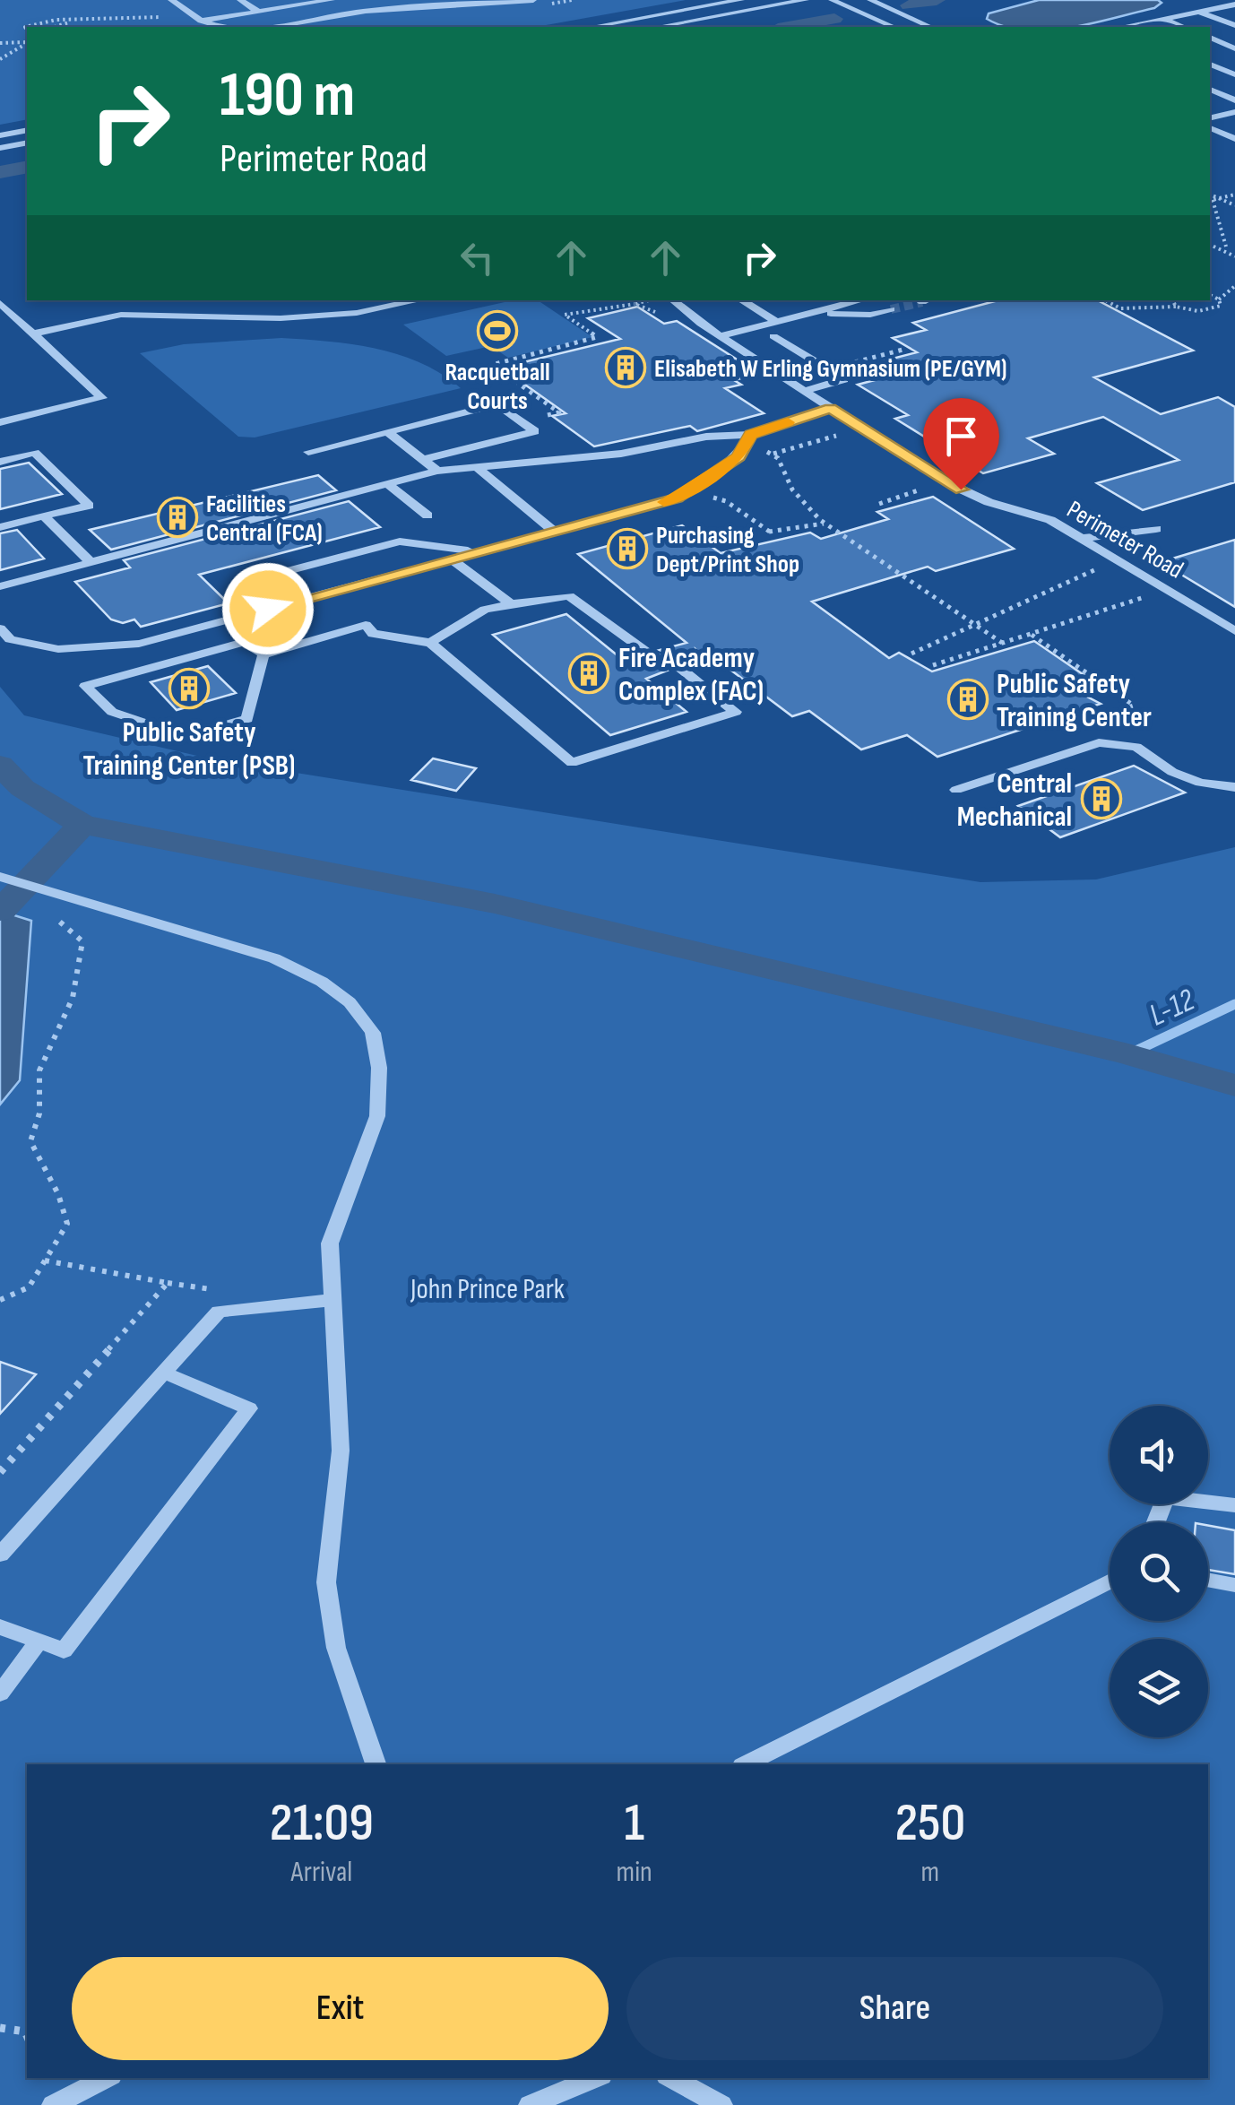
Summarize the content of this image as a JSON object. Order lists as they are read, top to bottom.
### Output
{
  "streets": {
    "street": ["Perimeter Road"]
  },
  "water": ["L-12"],
  "parks": ["John Prince Park"],
  "places": {
    "sports": ["Racquetball Courts"],
    "building": [
      "Elisabeth W Erling Gymnasium (PE/GYM)",
      "Facilities Central (FCA)",
      "Purchasing Dept/Print Shop",
      "Fire Academy Complex (FAC)",
      "Public Safety Training Center (PSB)",
      "Public Safety Training Center",
      "Central Mechanical"
    ]
  },
  "page": {
    "turn": ["190 m", "Perimeter Road"],
    "eta": [
      "21:09",
      "Arrival",
      "1",
      "min",
      "250",
      "m"
    ],
    "buttons": ["Exit", "Share"]
  }
}
